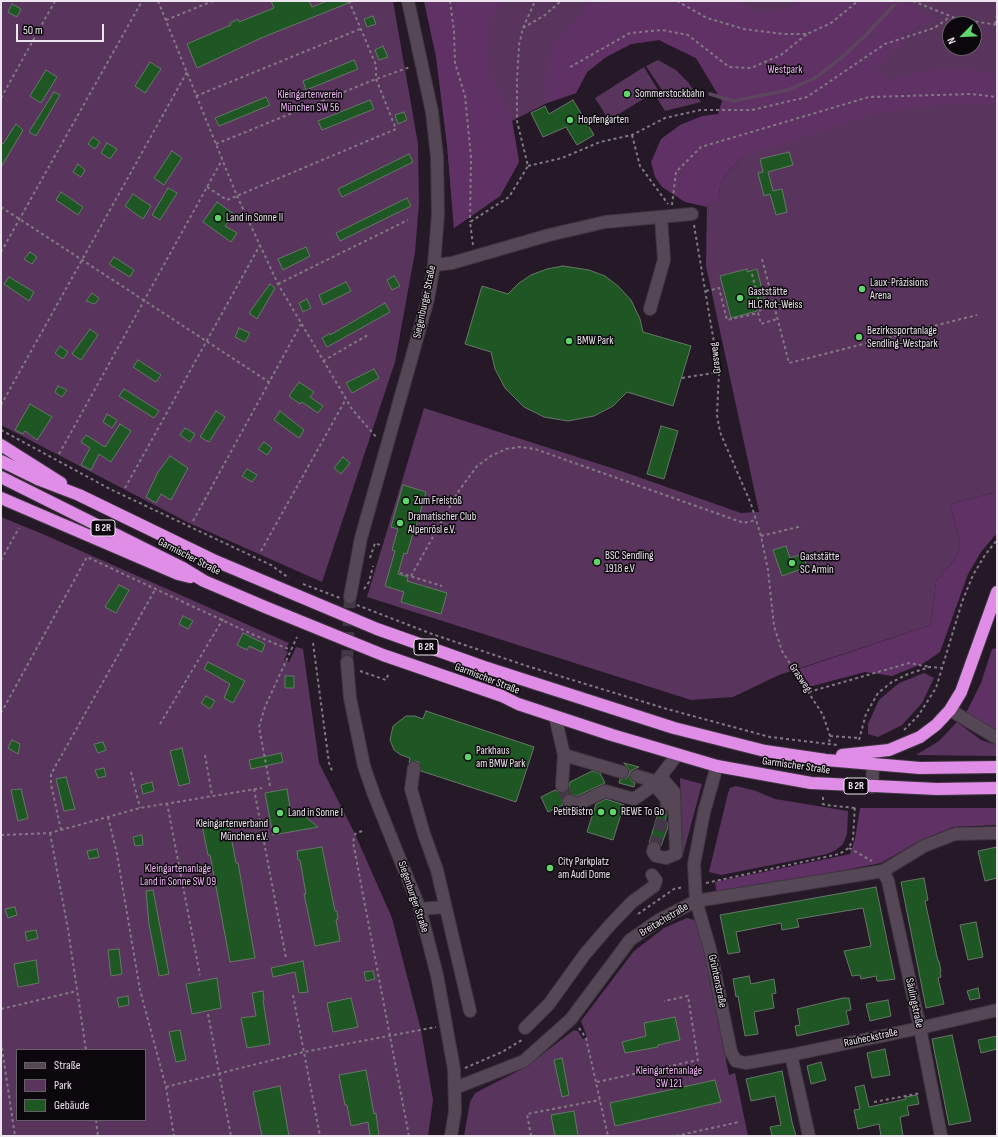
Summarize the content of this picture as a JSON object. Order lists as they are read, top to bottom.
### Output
{
  "streets": {
    "highway": ["B 2R", "Garmischer Straße"],
    "street": [
      "Siegenburger Straße",
      "Breitachstraße",
      "Grüntenstraße",
      "Säulingstraße",
      "Rauheckstraße"
    ],
    "path": ["Grasweg"]
  },
  "crossings": [
    ["Siegenburger Straße", "Breitachstraße"],
    ["Garmischer Straße", "Grüntenstraße"],
    ["Breitachstraße", "Grüntenstraße"],
    ["Breitachstraße", "Säulingstraße"],
    ["Grüntenstraße", "Rauheckstraße"],
    ["Säulingstraße", "Rauheckstraße"]
  ],
  "parks": [
    "Westpark",
    "Kleingartenverein München SW 56",
    "Kleingartenanlage Land in Sonne SW 09",
    "Kleingartenanlage SW 121"
  ],
  "places": [
    "Sommerstockbahn",
    "Hopfengarten",
    "Land in Sonne II",
    "Laux-Präzisions Arena",
    "Gaststätte HLC Rot-Weiss",
    "Bezirkssportanlage Sendling-Westpark",
    "BMW Park",
    "Zum Freistoß",
    "Dramatischer Club Alpenrösl e.V.",
    "BSC Sendling 1918 e.V",
    "Gaststätte SC Armin",
    "Parkhaus am BMW Park",
    "PetitBistro",
    "REWE To Go",
    "Land in Sonne I",
    "Kleingartenverband München e.V.",
    "City Parkplatz am Audi Dome"
  ],
  "legend": ["Straße", "Park", "Gebäude"],
  "scale_bar": "50 m",
  "north": "bottom left"
}
